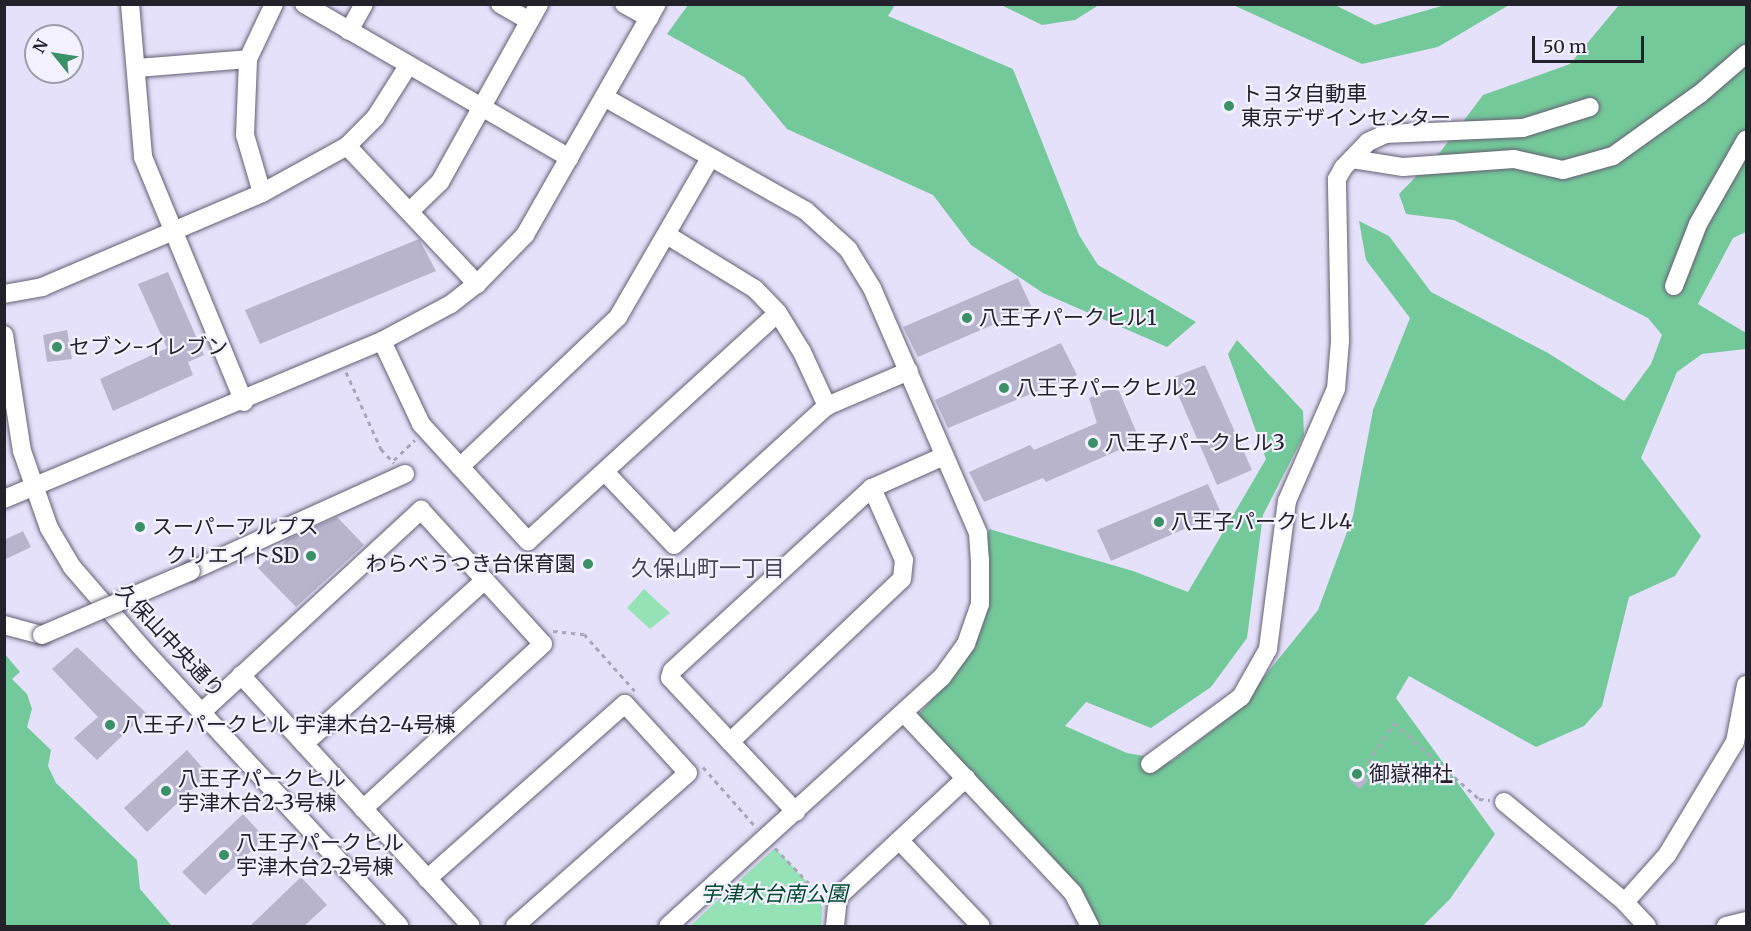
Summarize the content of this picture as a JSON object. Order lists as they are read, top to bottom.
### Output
{
  "streets": {
    "street": ["久保山中央通り"]
  },
  "districts": ["久保山町一丁目"],
  "parks": ["宇津木台南公園"],
  "places": [
    "トヨタ自動車 東京デザインセンター",
    "八王子パークヒル1",
    "セブン-イレブン",
    "八王子パークヒル2",
    "八王子パークヒル3",
    "八王子パークヒル4",
    "スーパーアルプス",
    "クリエイトSD",
    "わらべうつき台保育園",
    "八王子パークヒル 宇津木台2-4号棟",
    "御嶽神社",
    "八王子パークヒル 宇津木台2-3号棟",
    "八王子パークヒル 宇津木台2-2号棟"
  ],
  "scale_bar": "50 m",
  "north": "top left"
}
